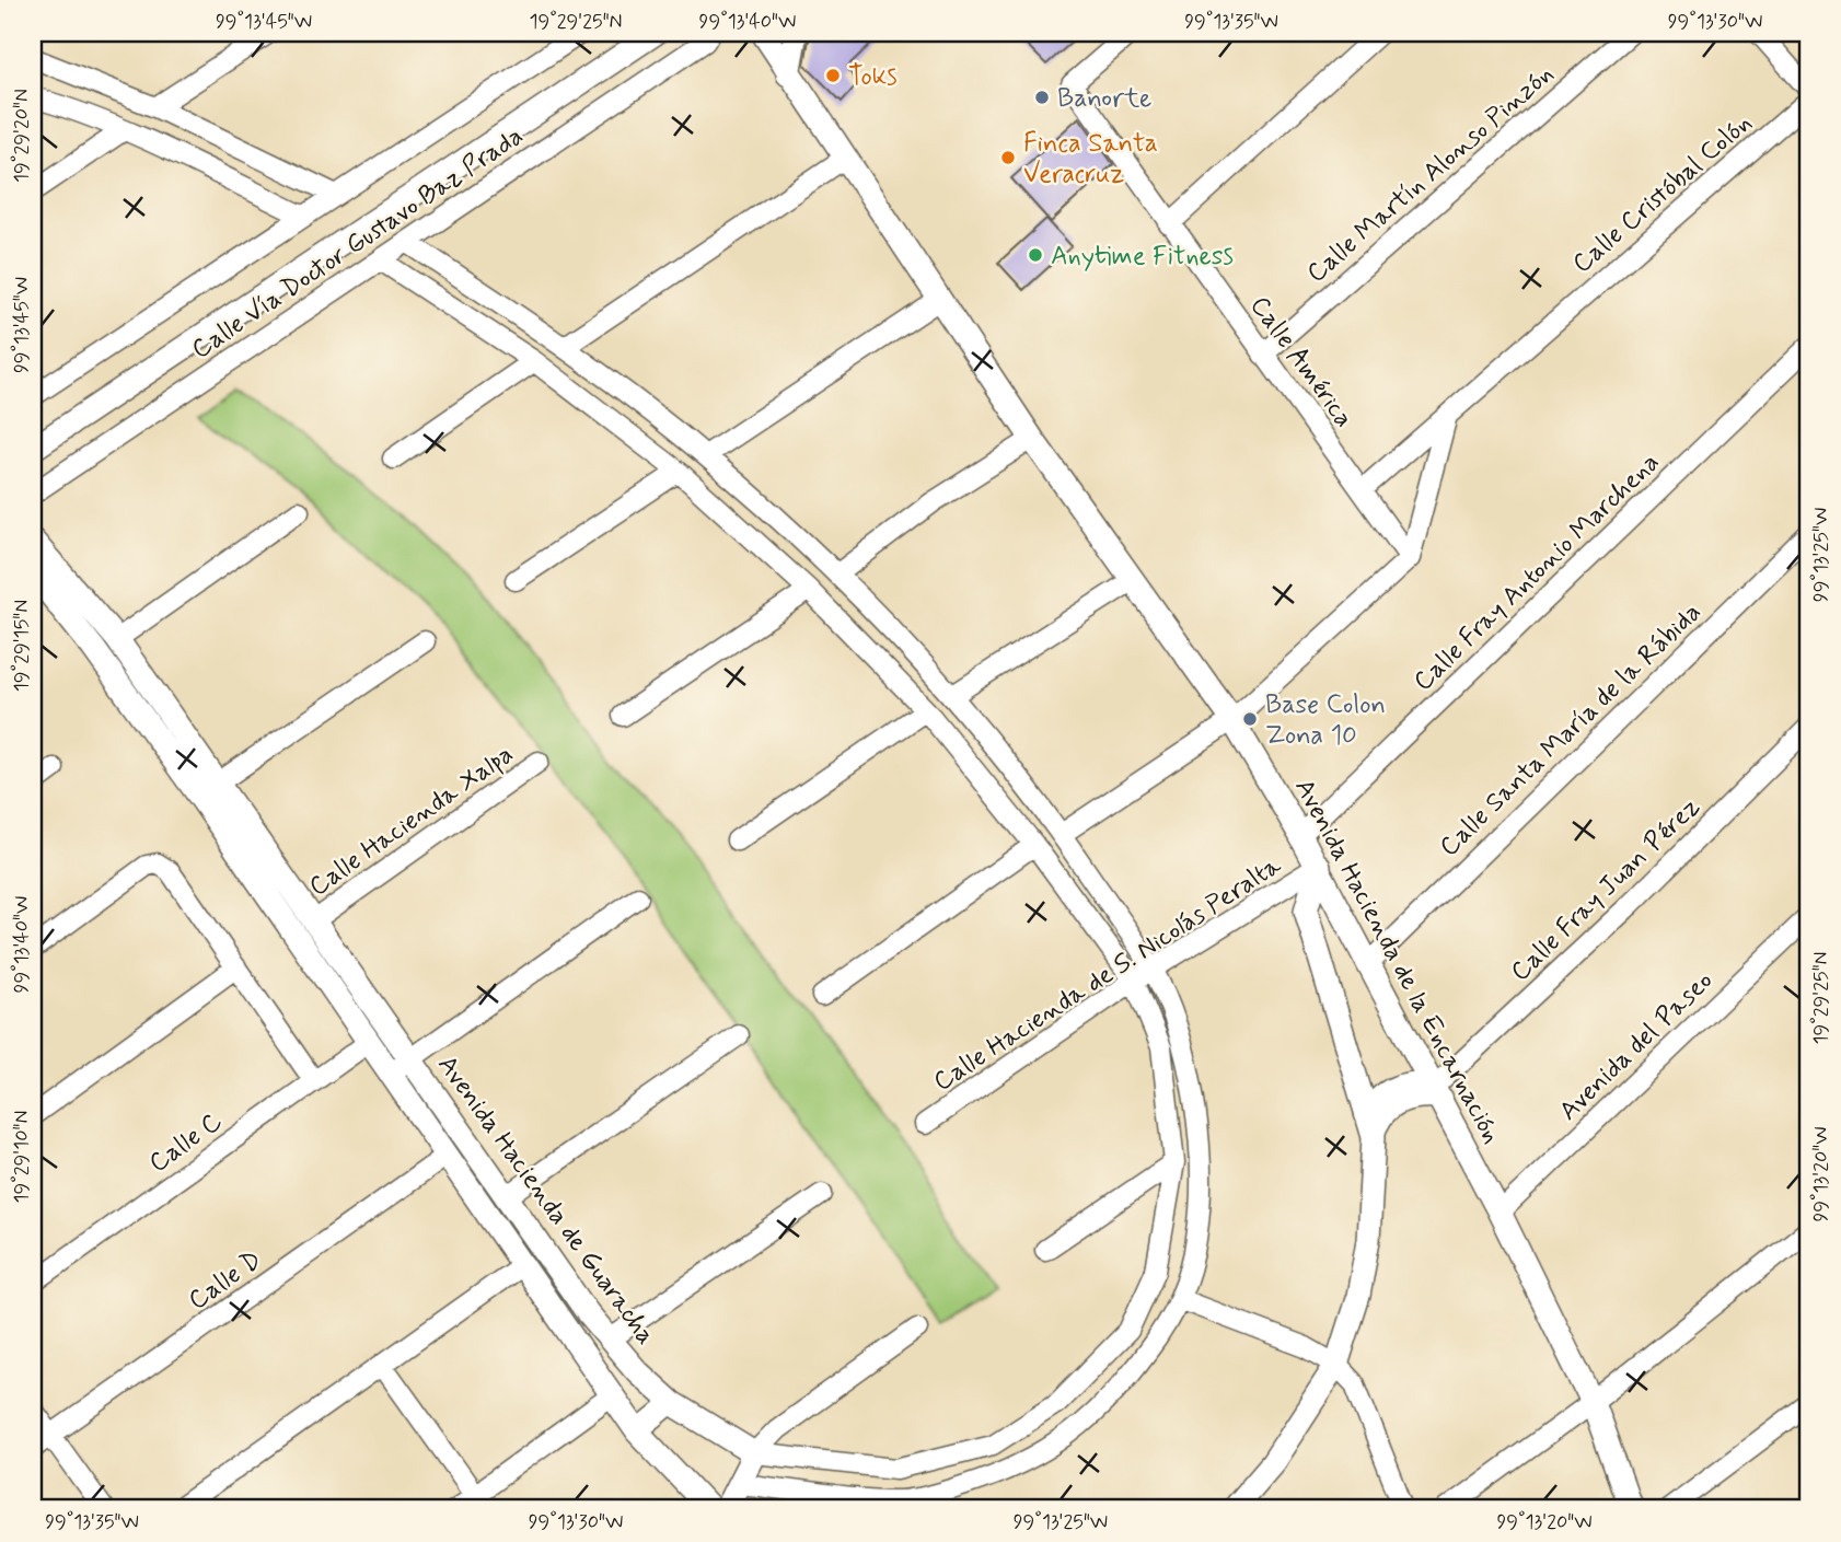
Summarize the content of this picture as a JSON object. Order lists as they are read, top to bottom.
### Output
{
  "streets": {
    "main road": ["Calle Vía Doctor Gustavo Baz Prada", "Avenida Hacienda de la Encarnación", "Avenida Hacienda de Guaracha"],
    "street": [
      "Calle Martín Alonso Pinzón",
      "Calle Cristóbal Colón",
      "Calle América",
      "Calle Fray Antonio Marchena",
      "Calle Santa María de la Rábida",
      "Calle Hacienda Xalpa",
      "Calle Fray Juan Pérez",
      "Calle Hacienda de S. Nicolás Peralta",
      "Avenida del Paseo",
      "Calle C",
      "Calle D"
    ]
  },
  "crossings": [
    ["Calle Martín Alonso Pinzón", "Calle América"],
    ["Calle Cristóbal Colón", "Calle América"],
    ["Calle Vía Doctor Gustavo Baz Prada", "Avenida Hacienda de Guaracha"],
    ["Calle Fray Antonio Marchena", "Avenida Hacienda de la Encarnación"],
    ["Calle Santa María de la Rábida", "Avenida Hacienda de la Encarnación"],
    ["Calle Hacienda Xalpa", "Avenida Hacienda de Guaracha"],
    ["Calle Fray Juan Pérez", "Avenida Hacienda de la Encarnación"],
    ["Avenida Hacienda de la Encarnación", "Calle Hacienda de S. Nicolás Peralta"],
    ["Avenida Hacienda de la Encarnación", "Avenida del Paseo"],
    ["Calle Hacienda de S. Nicolás Peralta", "Avenida Hacienda de Guaracha"],
    ["Calle C", "Avenida Hacienda de Guaracha"],
    ["Avenida Hacienda de Guaracha", "Calle D"]
  ],
  "places": [
    "Toks",
    "Banorte",
    "Finca Santa Veracruz",
    "Anytime Fitness",
    "Base Colon Zona 10"
  ],
  "coordinates": [
    "99°13'45\"W",
    "19°29'25\"N",
    "99°13'40\"W",
    "99°13'35\"W",
    "99°13'30\"W",
    "19°29'20\"N",
    "99°13'25\"W",
    "19°29'15\"N",
    "19°29'10\"N",
    "99°13'20\"W"
  ]
}
